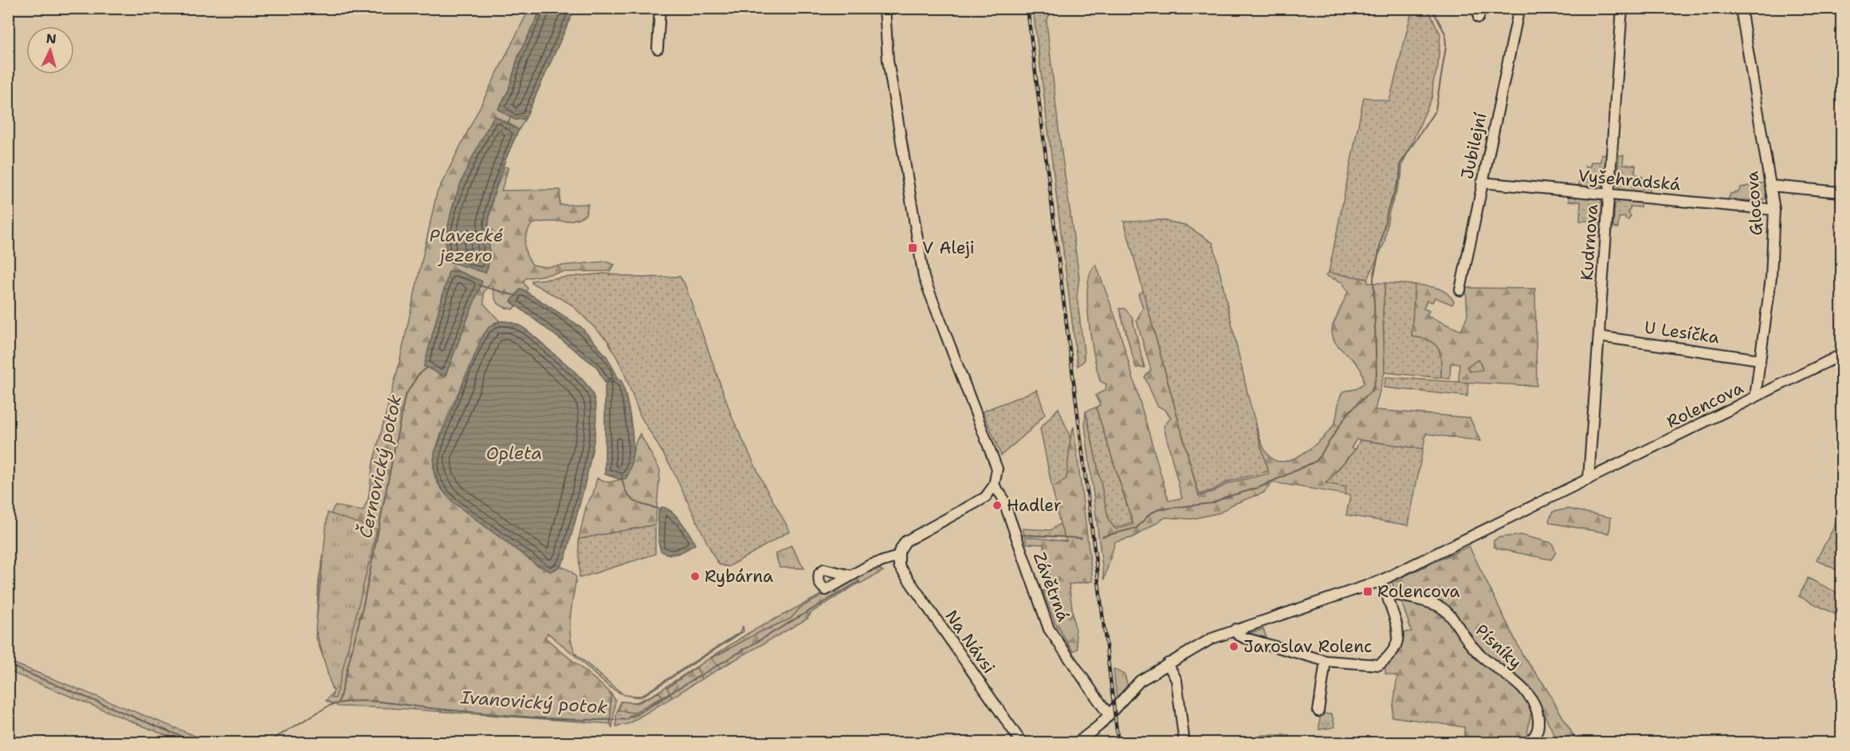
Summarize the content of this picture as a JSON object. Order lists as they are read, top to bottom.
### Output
{
  "streets": {
    "street": [
      "Jubilejní",
      "Vyšehradská",
      "Glocova",
      "Kudrnova",
      "U Lesíčka",
      "Rolencova",
      "Závětrná",
      "Na Návsi",
      "Písníky"
    ]
  },
  "crossings": [
    ["Jubilejní", "Vyšehradská"],
    ["Vyšehradská", "Glocova"],
    ["Vyšehradská", "Kudrnova"],
    ["Glocova", "U Lesíčka"],
    ["Glocova", "Rolencova"],
    ["Kudrnova", "U Lesíčka"],
    ["Kudrnova", "Rolencova"],
    ["Rolencova", "Závětrná"]
  ],
  "water": [
    "Plavecké jezero",
    "Opleta",
    "Černovický potok",
    "Ivanovický potok"
  ],
  "places": {
    "transit": ["V Aleji", "Rolencova"],
    "other": ["Hadler", "Rybárna", "Jaroslav Rolenc"]
  },
  "north": "top"
}
